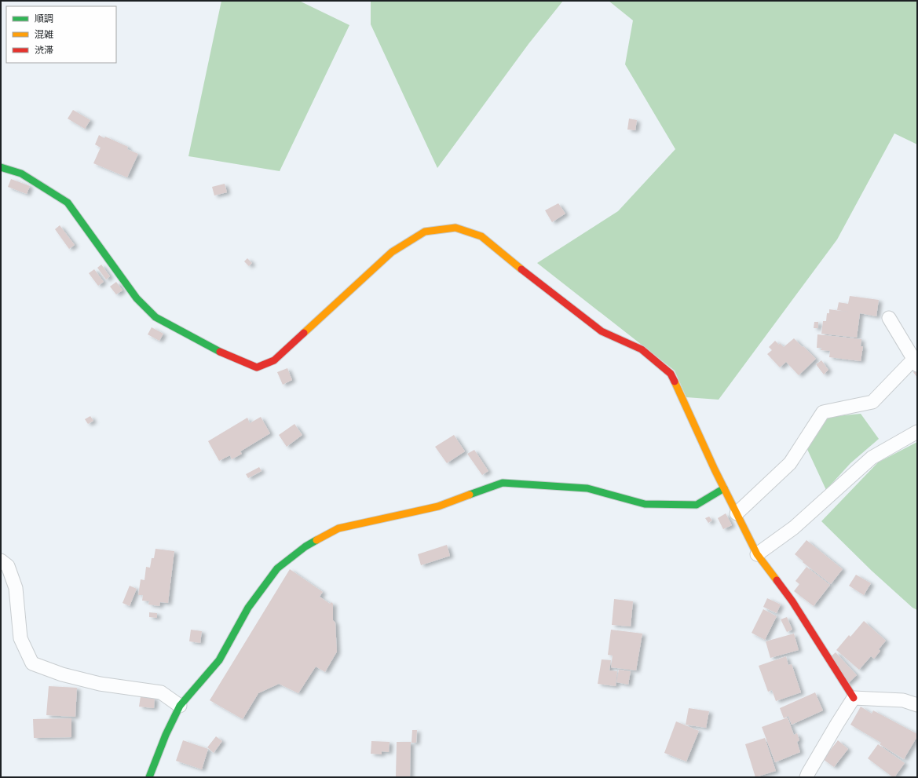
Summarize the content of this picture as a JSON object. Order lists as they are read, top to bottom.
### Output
{
  "legend": ["順調", "混雑", "渋滞"]
}
